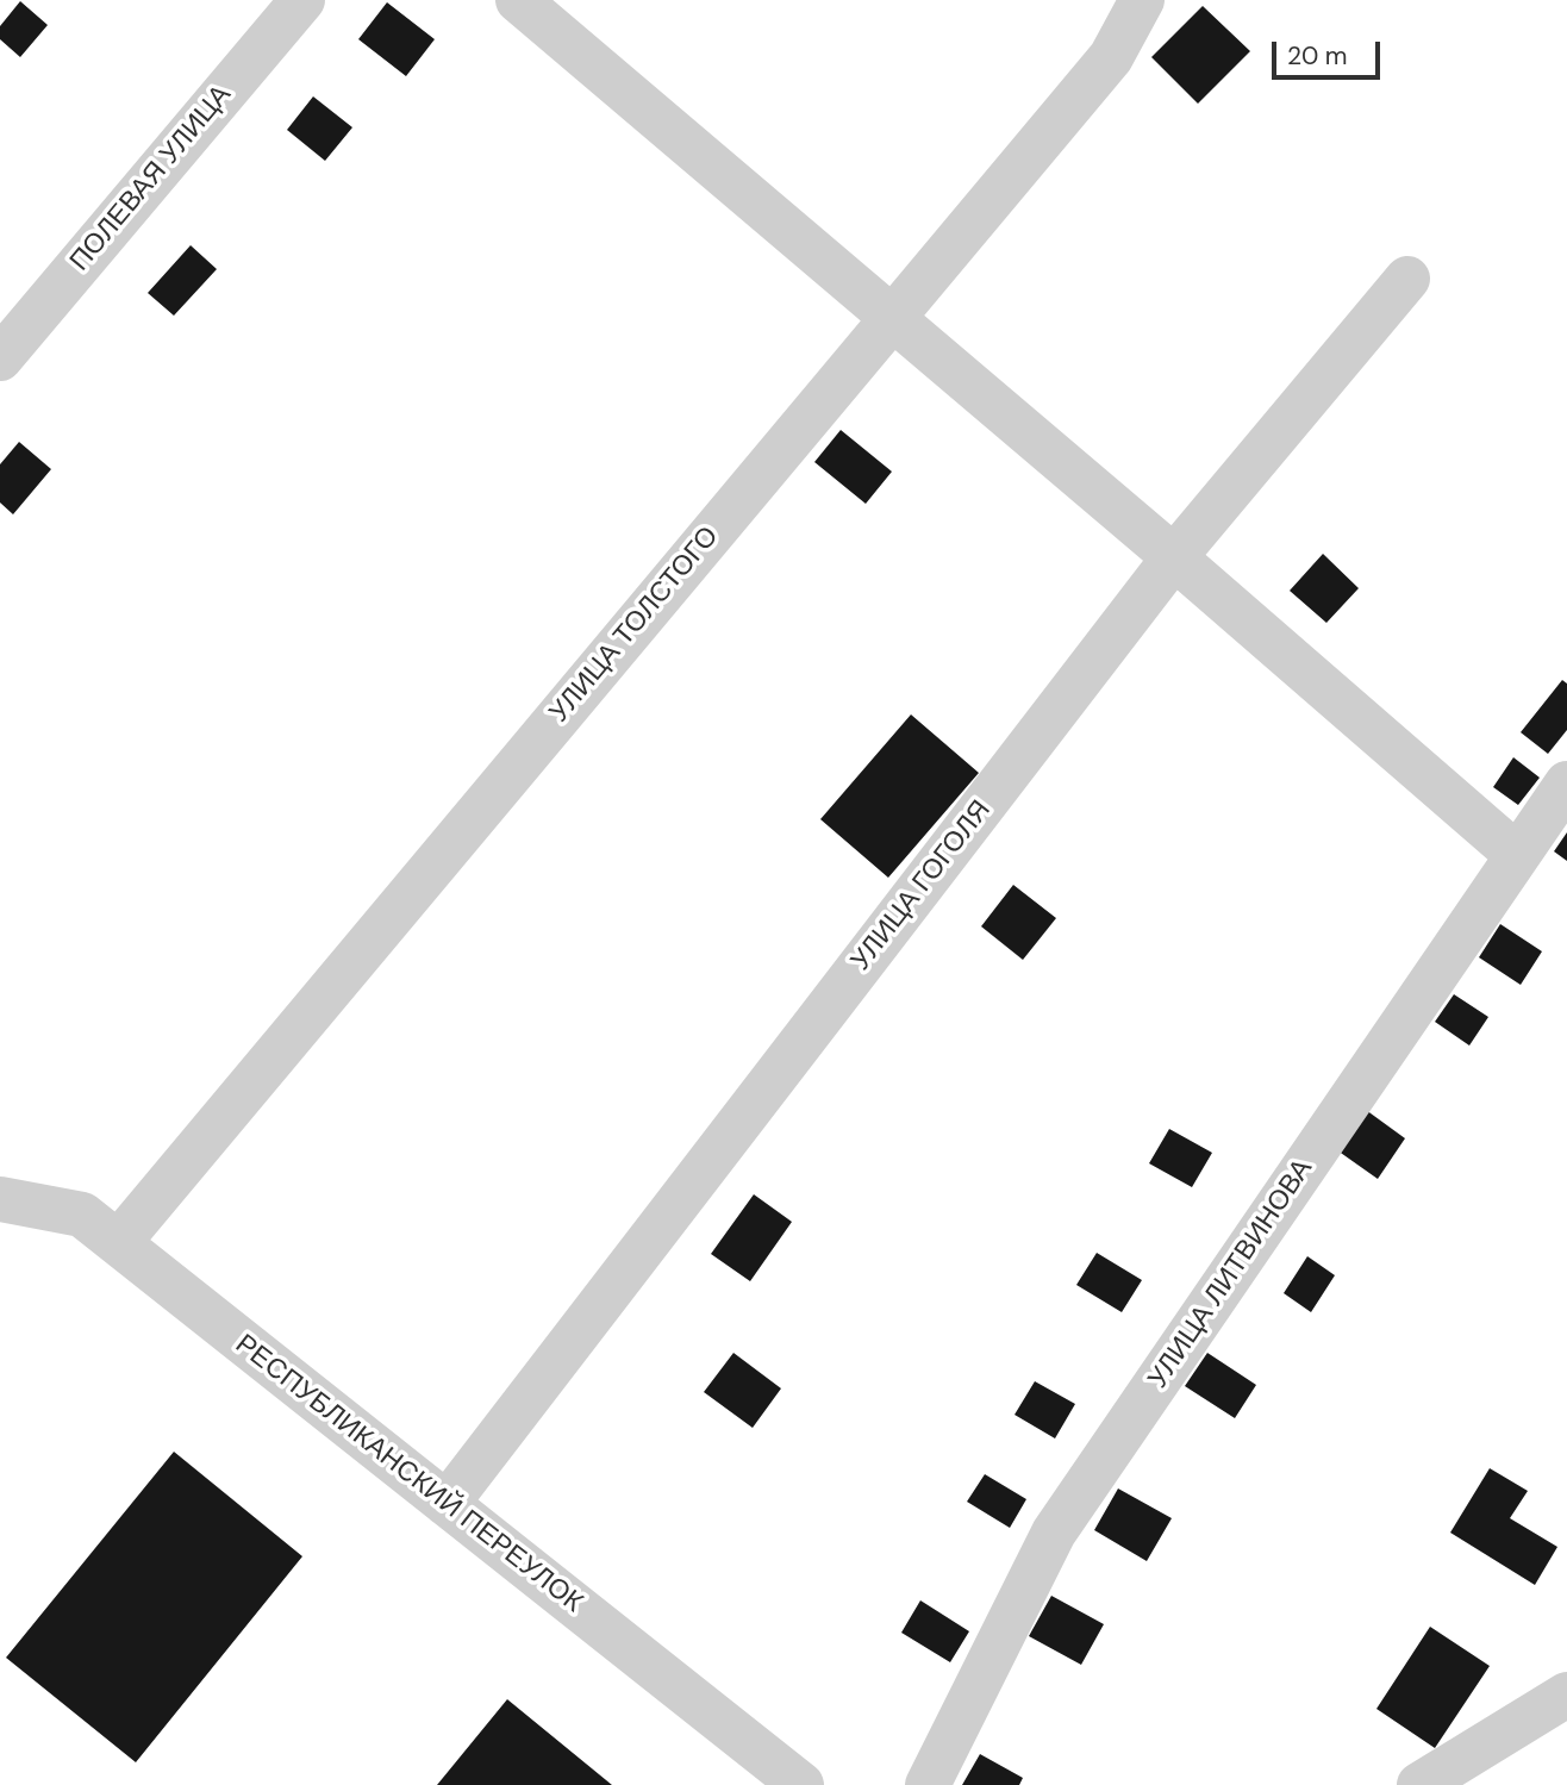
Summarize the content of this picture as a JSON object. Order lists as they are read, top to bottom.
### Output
{
  "streets": {
    "street": [
      "ПОЛЕВАЯ УЛИЦА",
      "УЛИЦА ТОЛСТОГО",
      "УЛИЦА ГОГОЛЯ",
      "УЛИЦА ЛИТВИНОВА",
      "РЕСПУБЛИКАНСКИЙ ПЕРЕУЛОК"
    ]
  },
  "crossings": [
    ["УЛИЦА ТОЛСТОГО", "РЕСПУБЛИКАНСКИЙ ПЕРЕУЛОК"],
    ["УЛИЦА ГОГОЛЯ", "РЕСПУБЛИКАНСКИЙ ПЕРЕУЛОК"]
  ],
  "scale_bar": "20 m"
}
